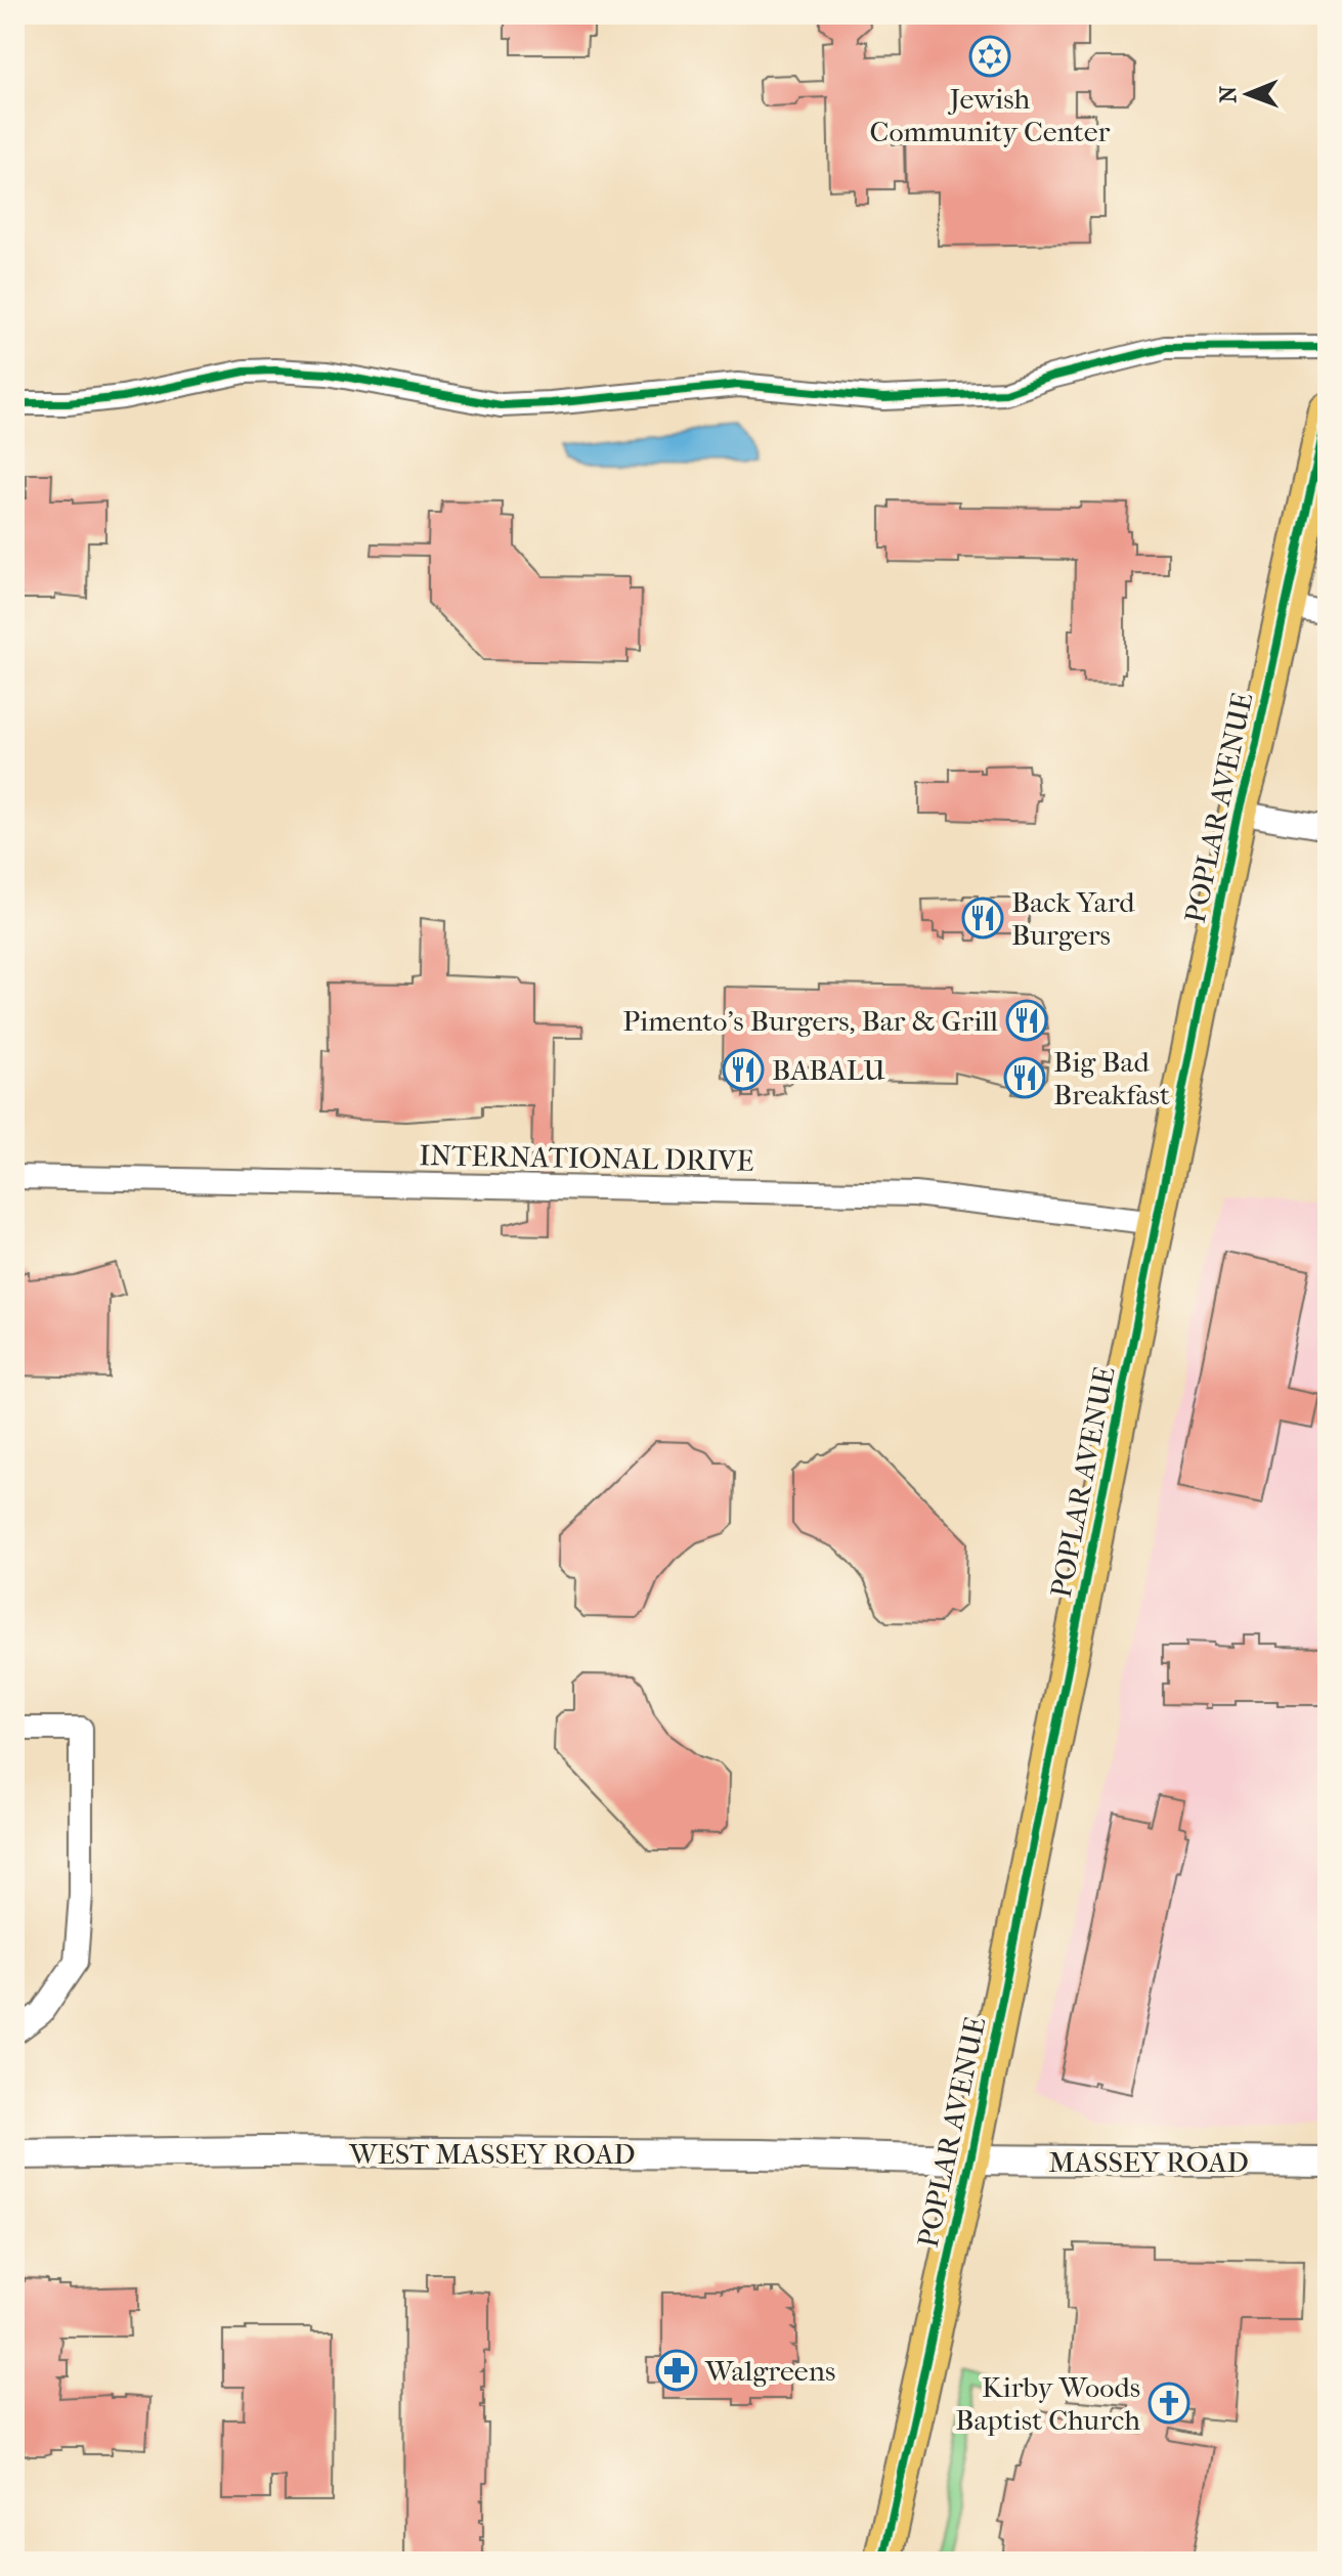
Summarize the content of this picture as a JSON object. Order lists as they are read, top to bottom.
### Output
{
  "streets": {
    "main road": ["POPLAR AVENUE"],
    "street": ["INTERNATIONAL DRIVE", "WEST MASSEY ROAD", "MASSEY ROAD"]
  },
  "crossings": [
    ["POPLAR AVENUE", "INTERNATIONAL DRIVE"],
    ["POPLAR AVENUE", "WEST MASSEY ROAD"],
    ["POPLAR AVENUE", "MASSEY ROAD"],
    ["WEST MASSEY ROAD", "MASSEY ROAD"]
  ],
  "places": {
    "synagogue": ["Jewish Community Center"],
    "restaurant": [
      "Back Yard Burgers",
      "Pimento's Burgers, Bar & Grill",
      "BABALU",
      "Big Bad Breakfast"
    ],
    "pharmacy": ["Walgreens"],
    "church": ["Kirby Woods Baptist Church"]
  },
  "north": "left"
}
